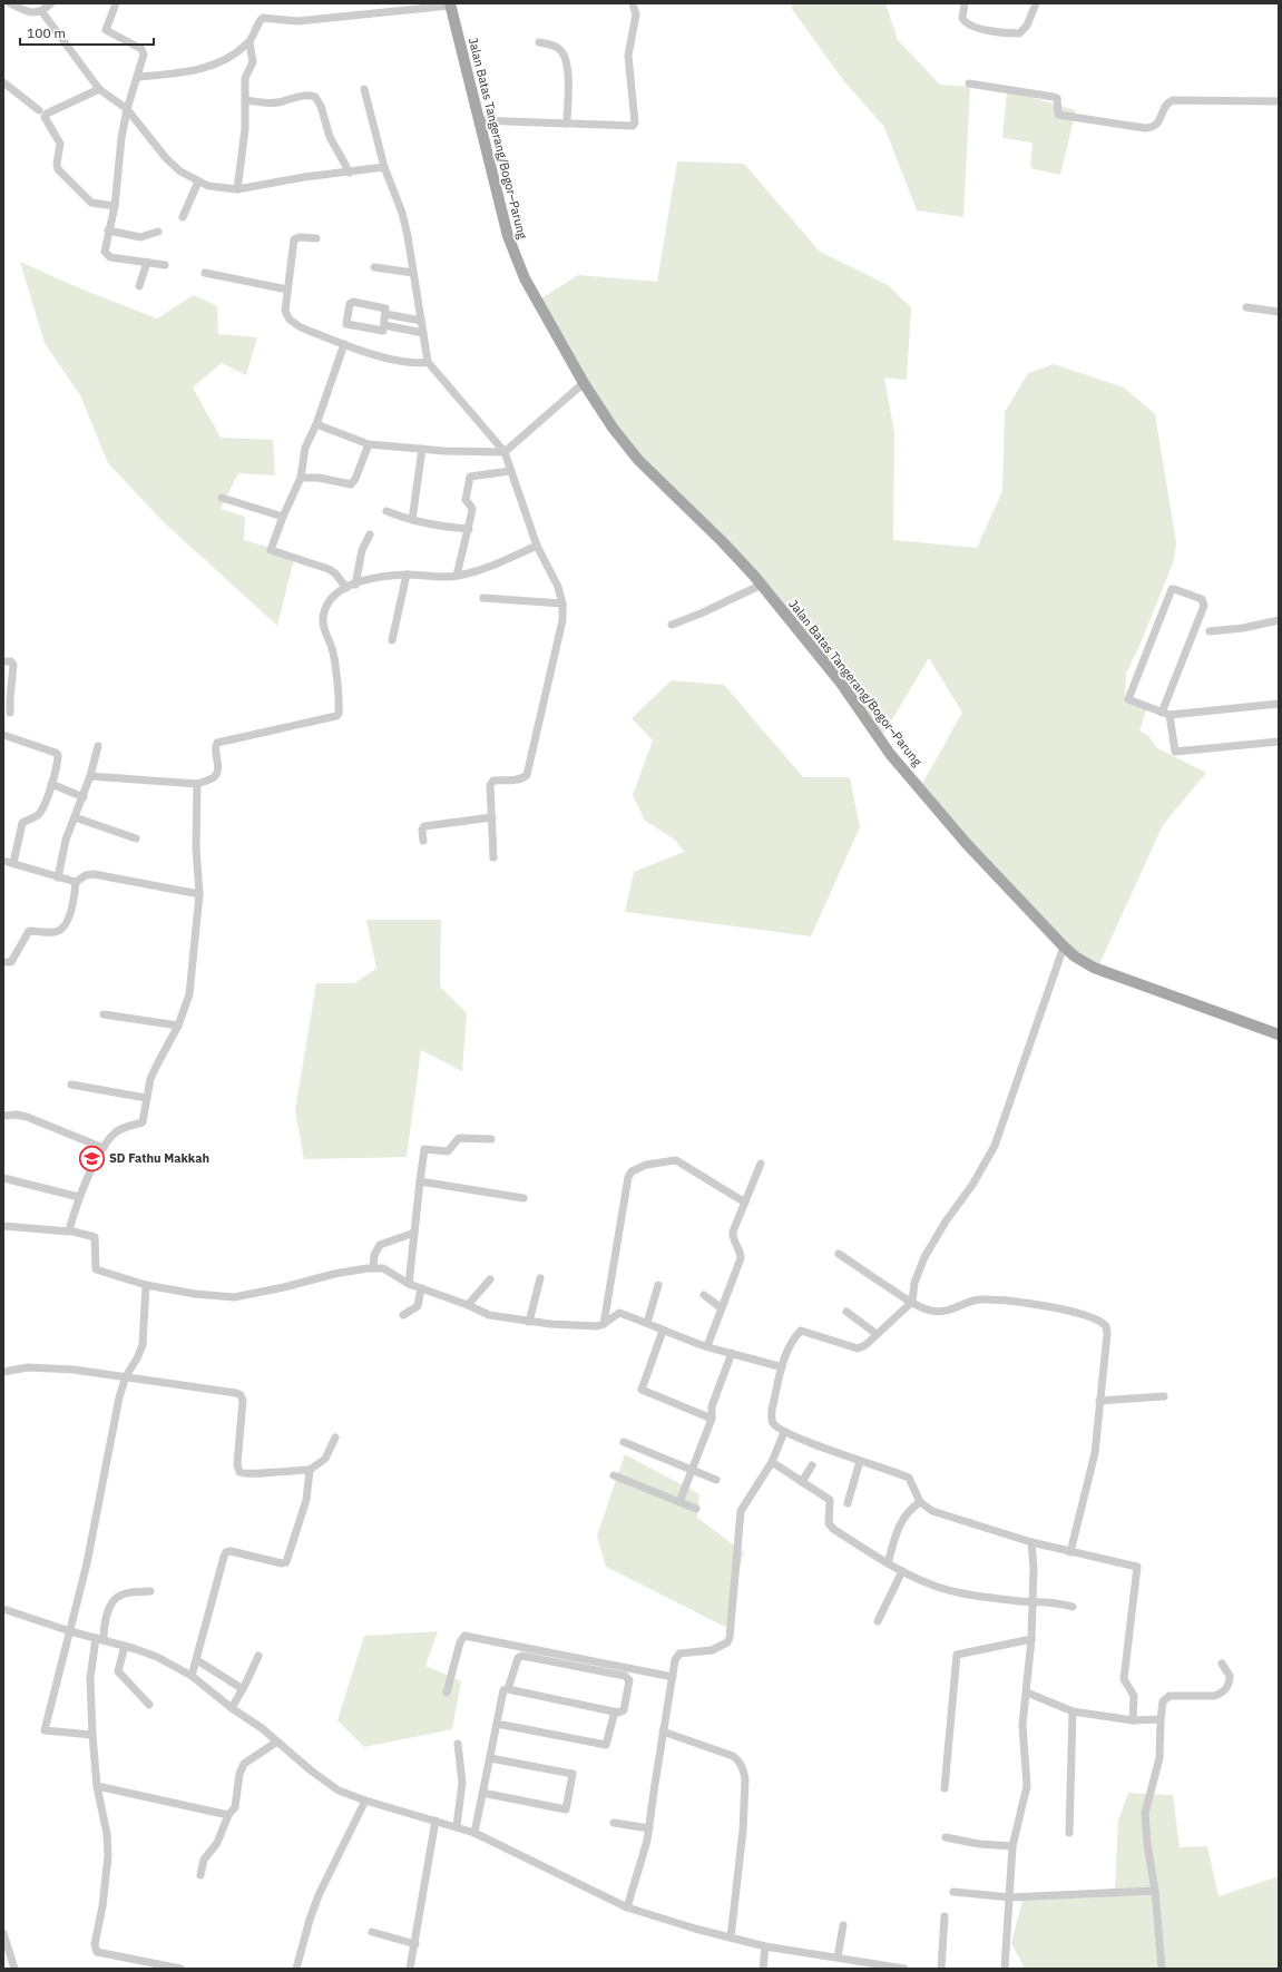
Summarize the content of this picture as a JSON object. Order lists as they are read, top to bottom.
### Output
{
  "streets": {
    "main road": ["Jalan Batas Tangerang/Bogor–Parung"]
  },
  "places": {
    "school or university": ["SD Fathu Makkah"]
  },
  "scale_bar": "100 m"
}
